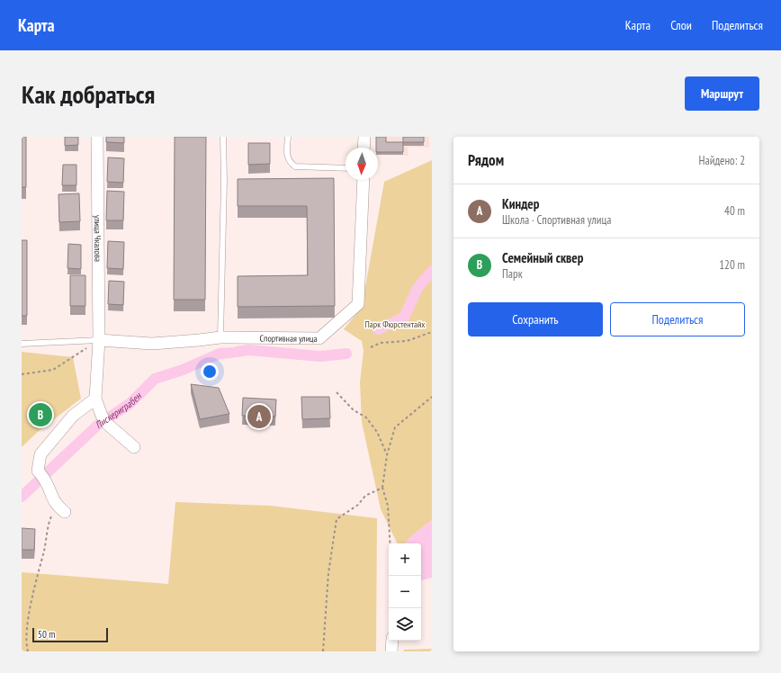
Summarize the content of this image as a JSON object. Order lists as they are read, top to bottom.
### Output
{
  "streets": {
    "street": ["улица Чкалова", "Спортивная улица"]
  },
  "crossings": [
    ["улица Чкалова", "Спортивная улица"]
  ],
  "water": ["Пискериграбен"],
  "parks": ["Парк Фюрстентайх"],
  "scale_bar": "50 m",
  "north": "bottom",
  "page": {
    "header": "Карта",
    "nav": ["Карта", "Слои", "Поделиться"],
    "buttons": [
      "Маршрут",
      ["Сохранить", "Поделиться"]
    ],
    "title": "Как добраться",
    "heading": ["Рядом", "Найдено: 2"],
    "list": [
      {
        "mark": "A",
        "name": "Киндер",
        "note": "Школа · Спортивная улица",
        "value": "40 m"
      },
      {
        "mark": "B",
        "name": "Семейный сквер",
        "note": "Парк",
        "value": "120 m"
      }
    ],
    "pins": ["B", "A"],
    "map_buttons": ["+", "−"],
    "scale": "50 m"
  }
}
